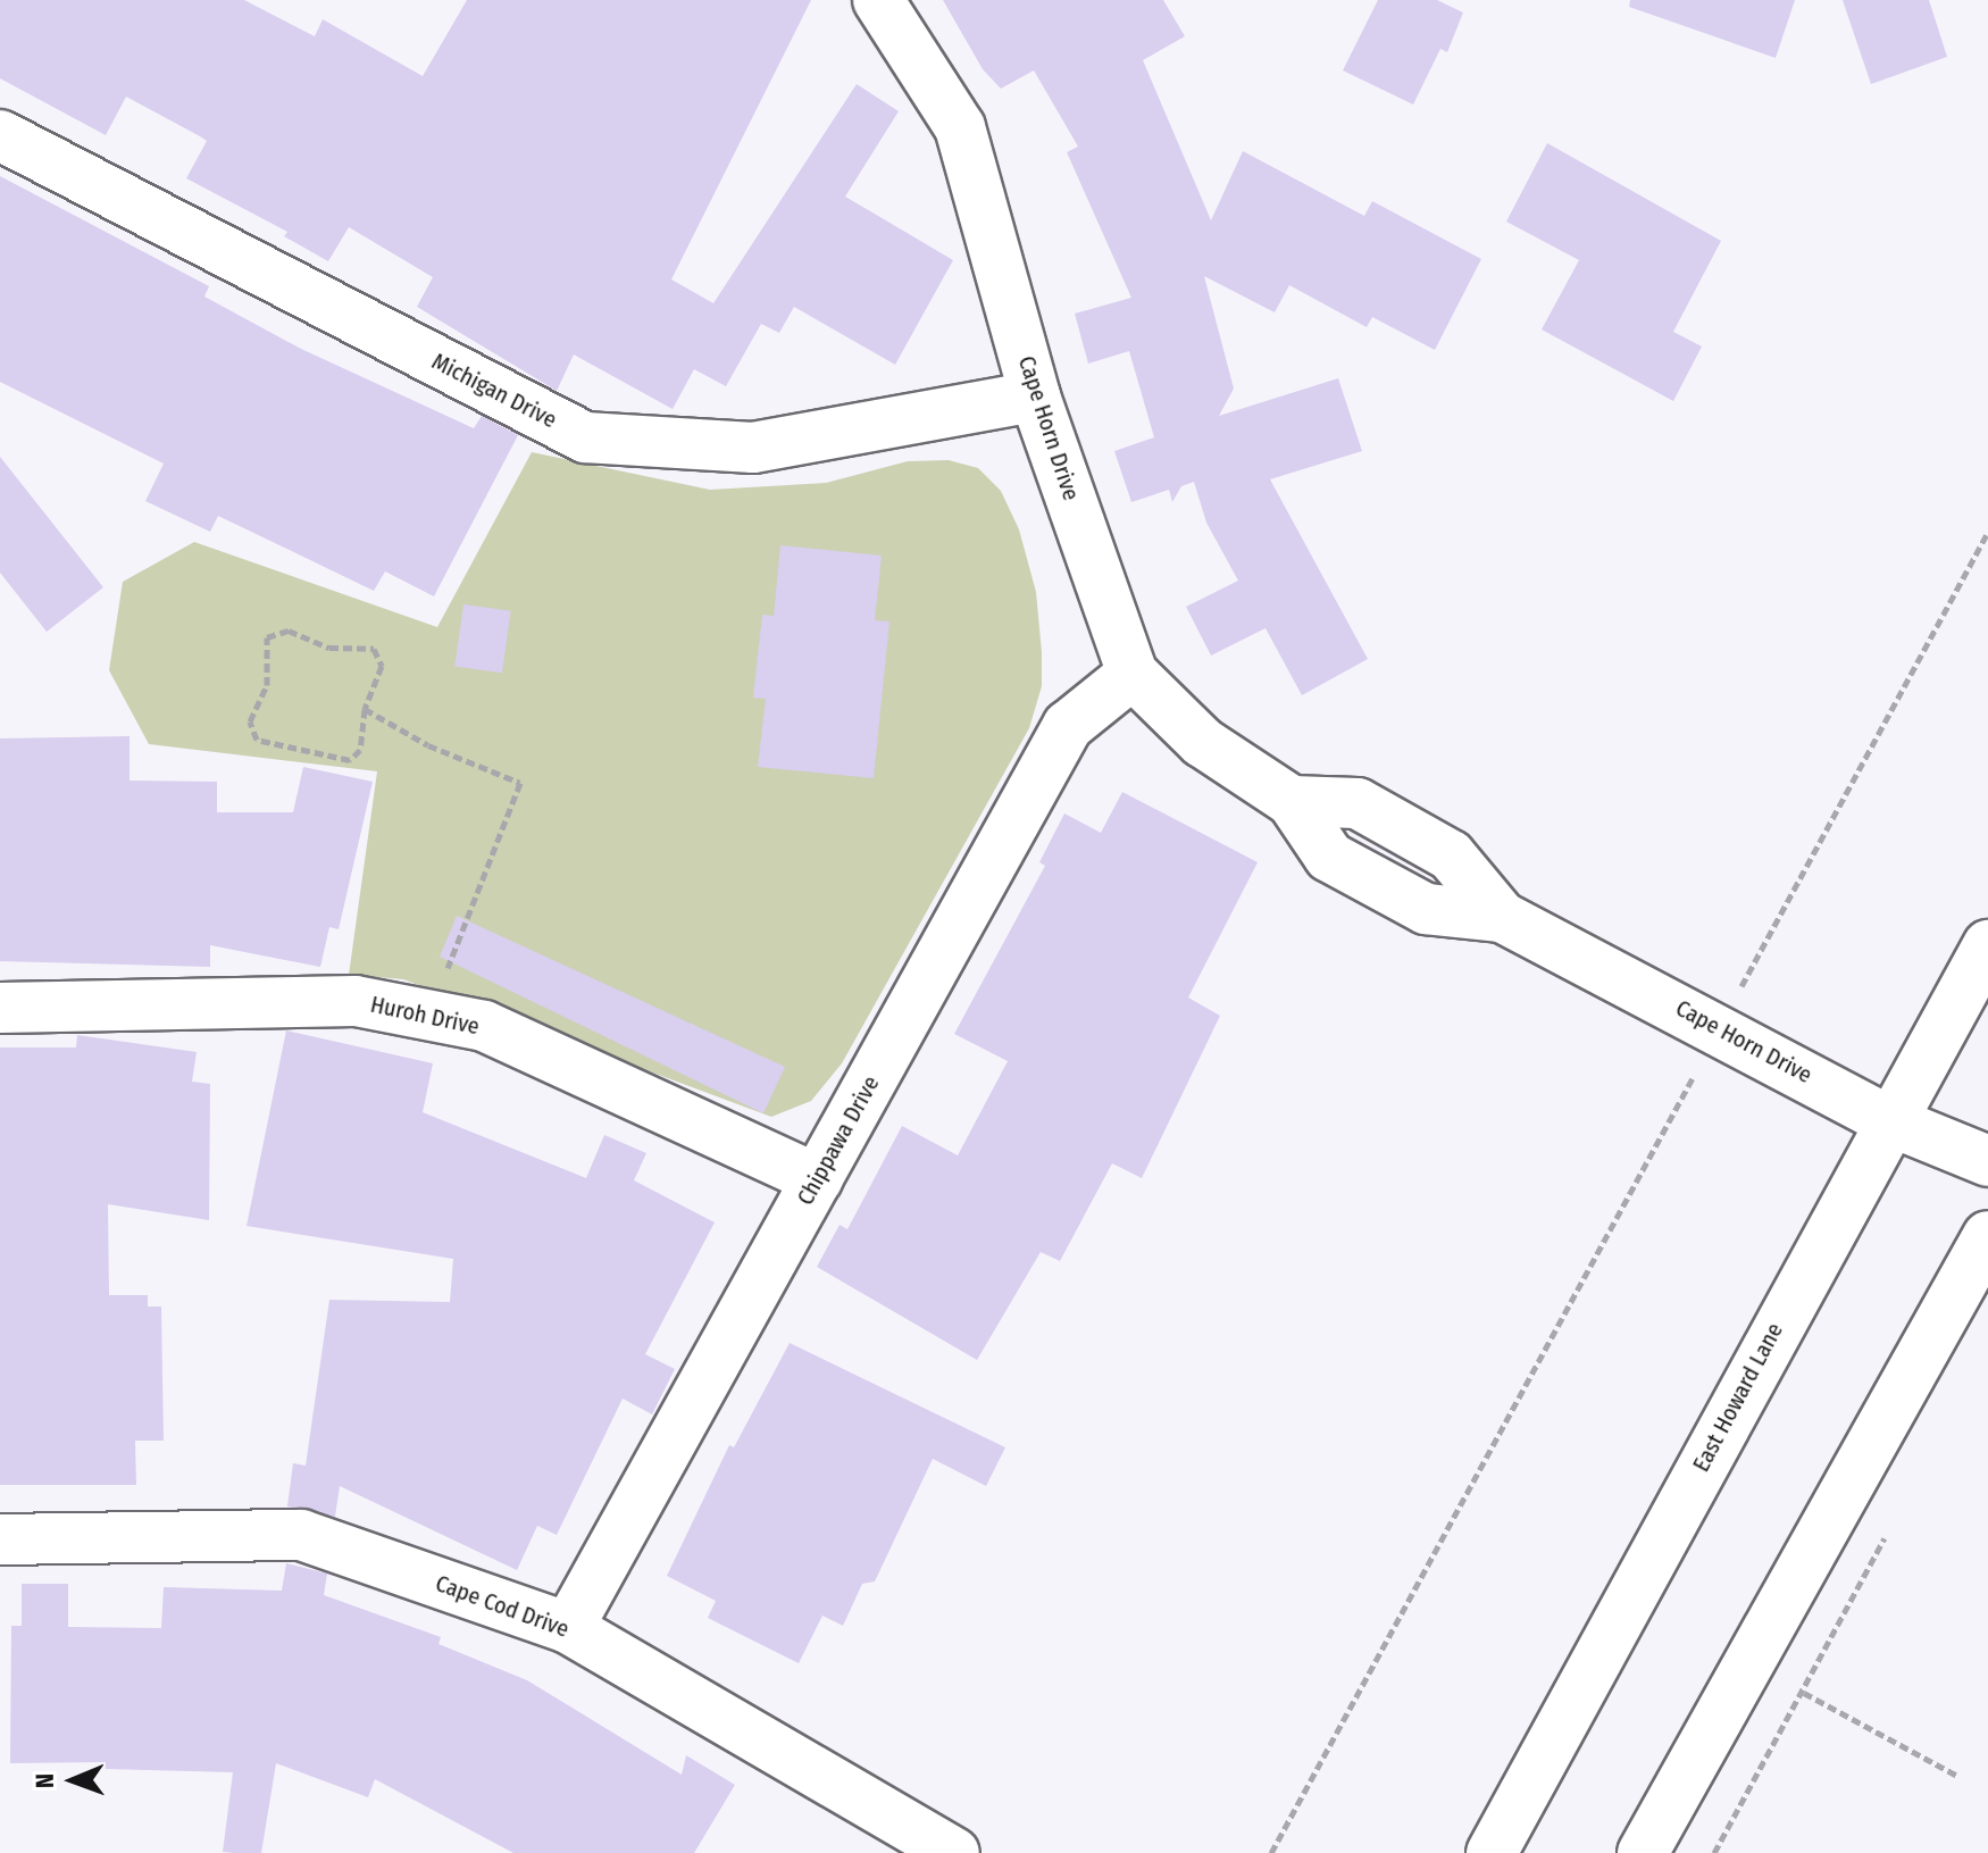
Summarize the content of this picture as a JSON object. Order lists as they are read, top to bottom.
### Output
{
  "streets": {
    "street": [
      "Michigan Drive",
      "Cape Horn Drive",
      "Huroh Drive",
      "Chippawa Drive",
      "East Howard Lane",
      "Cape Cod Drive"
    ]
  },
  "crossings": [
    ["Michigan Drive", "Cape Horn Drive"],
    ["Cape Horn Drive", "Chippawa Drive"],
    ["Cape Horn Drive", "East Howard Lane"],
    ["Huroh Drive", "Chippawa Drive"],
    ["Chippawa Drive", "Cape Cod Drive"]
  ],
  "north": "left"
}
